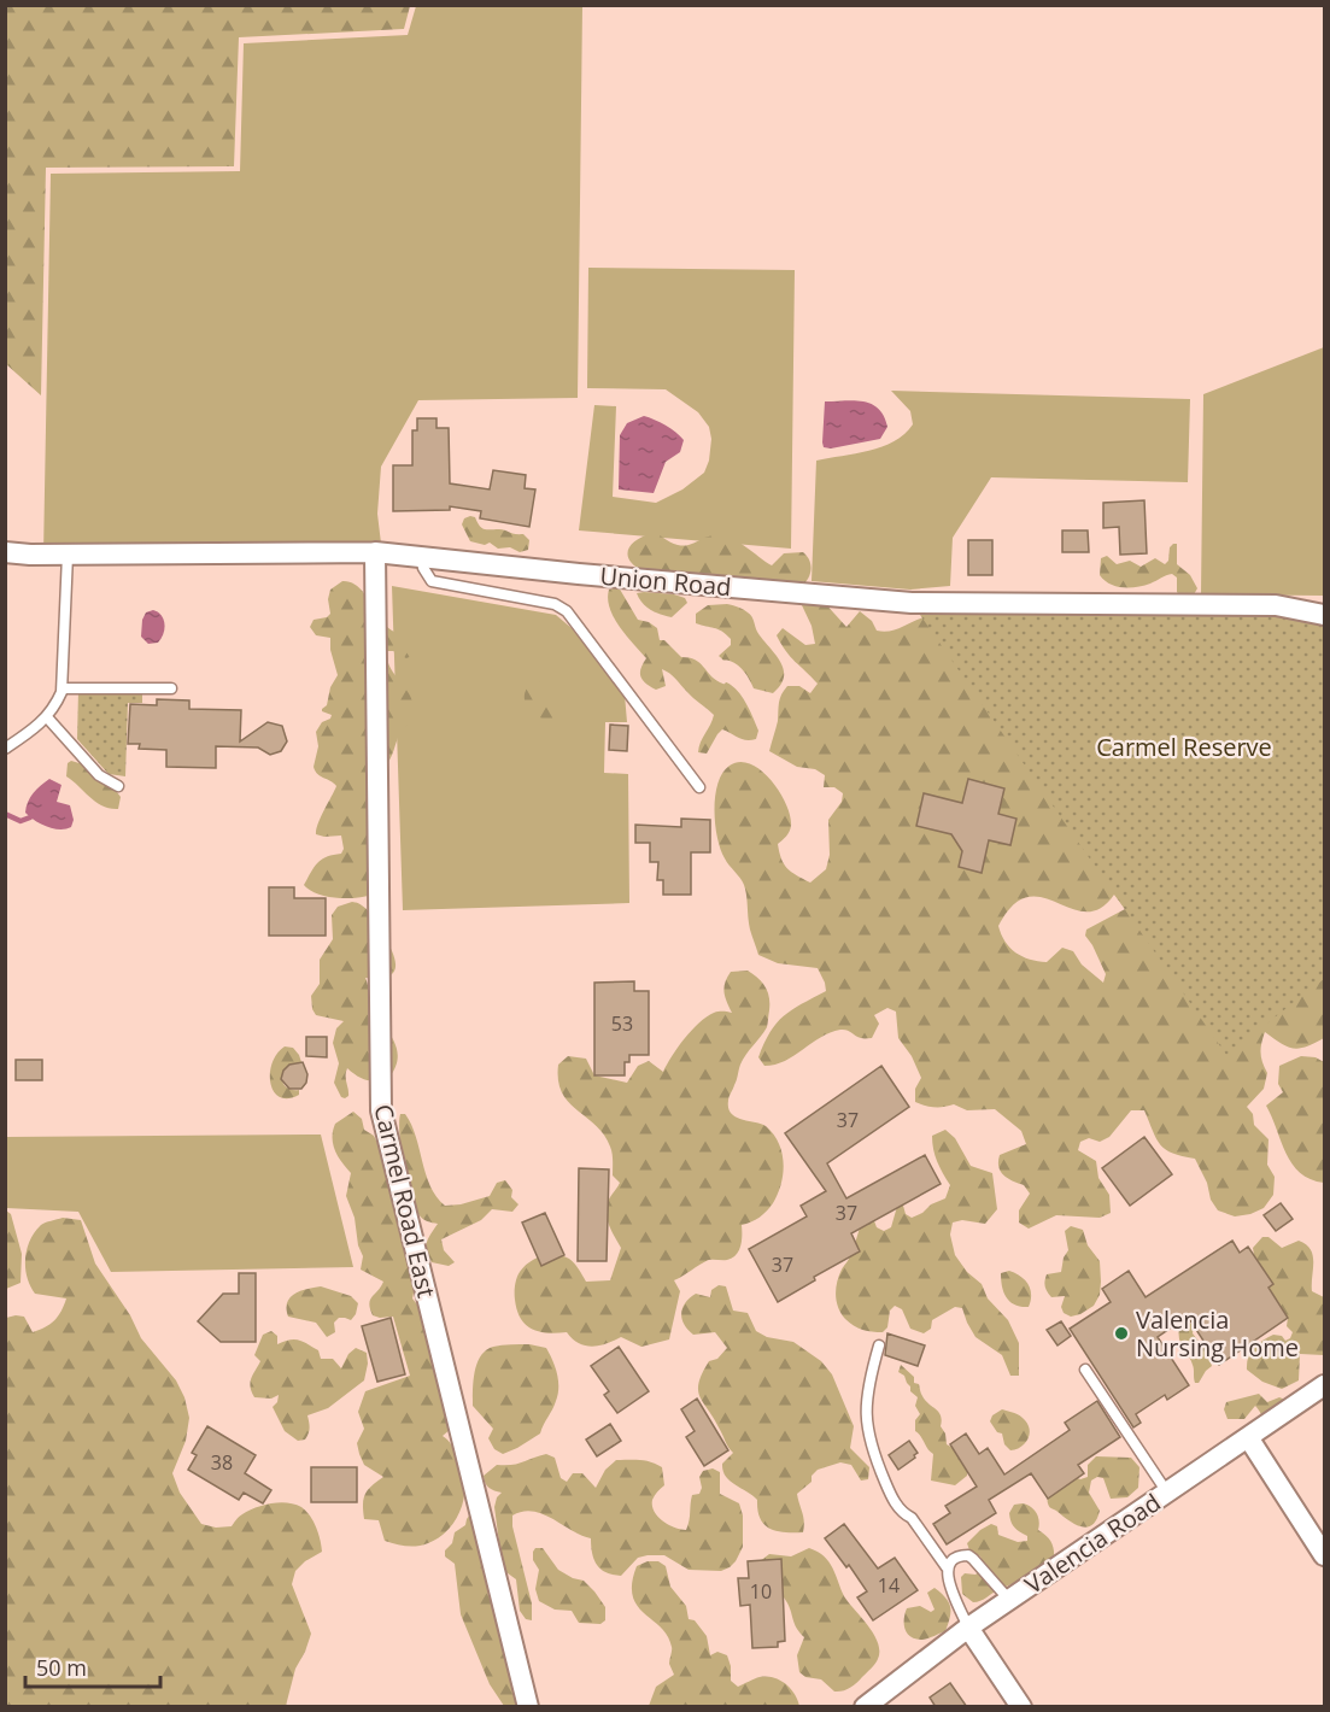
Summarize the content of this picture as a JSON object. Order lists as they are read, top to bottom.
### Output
{
  "streets": {
    "street": ["Union Road", "Carmel Road East", "Valencia Road"]
  },
  "crossings": [
    ["Union Road", "Carmel Road East"]
  ],
  "parks": ["Carmel Reserve"],
  "places": ["Valencia Nursing Home"],
  "house_numbers": [
    "53",
    "37",
    "37",
    "37",
    "38",
    "14",
    "10"
  ],
  "scale_bar": "50 m"
}
